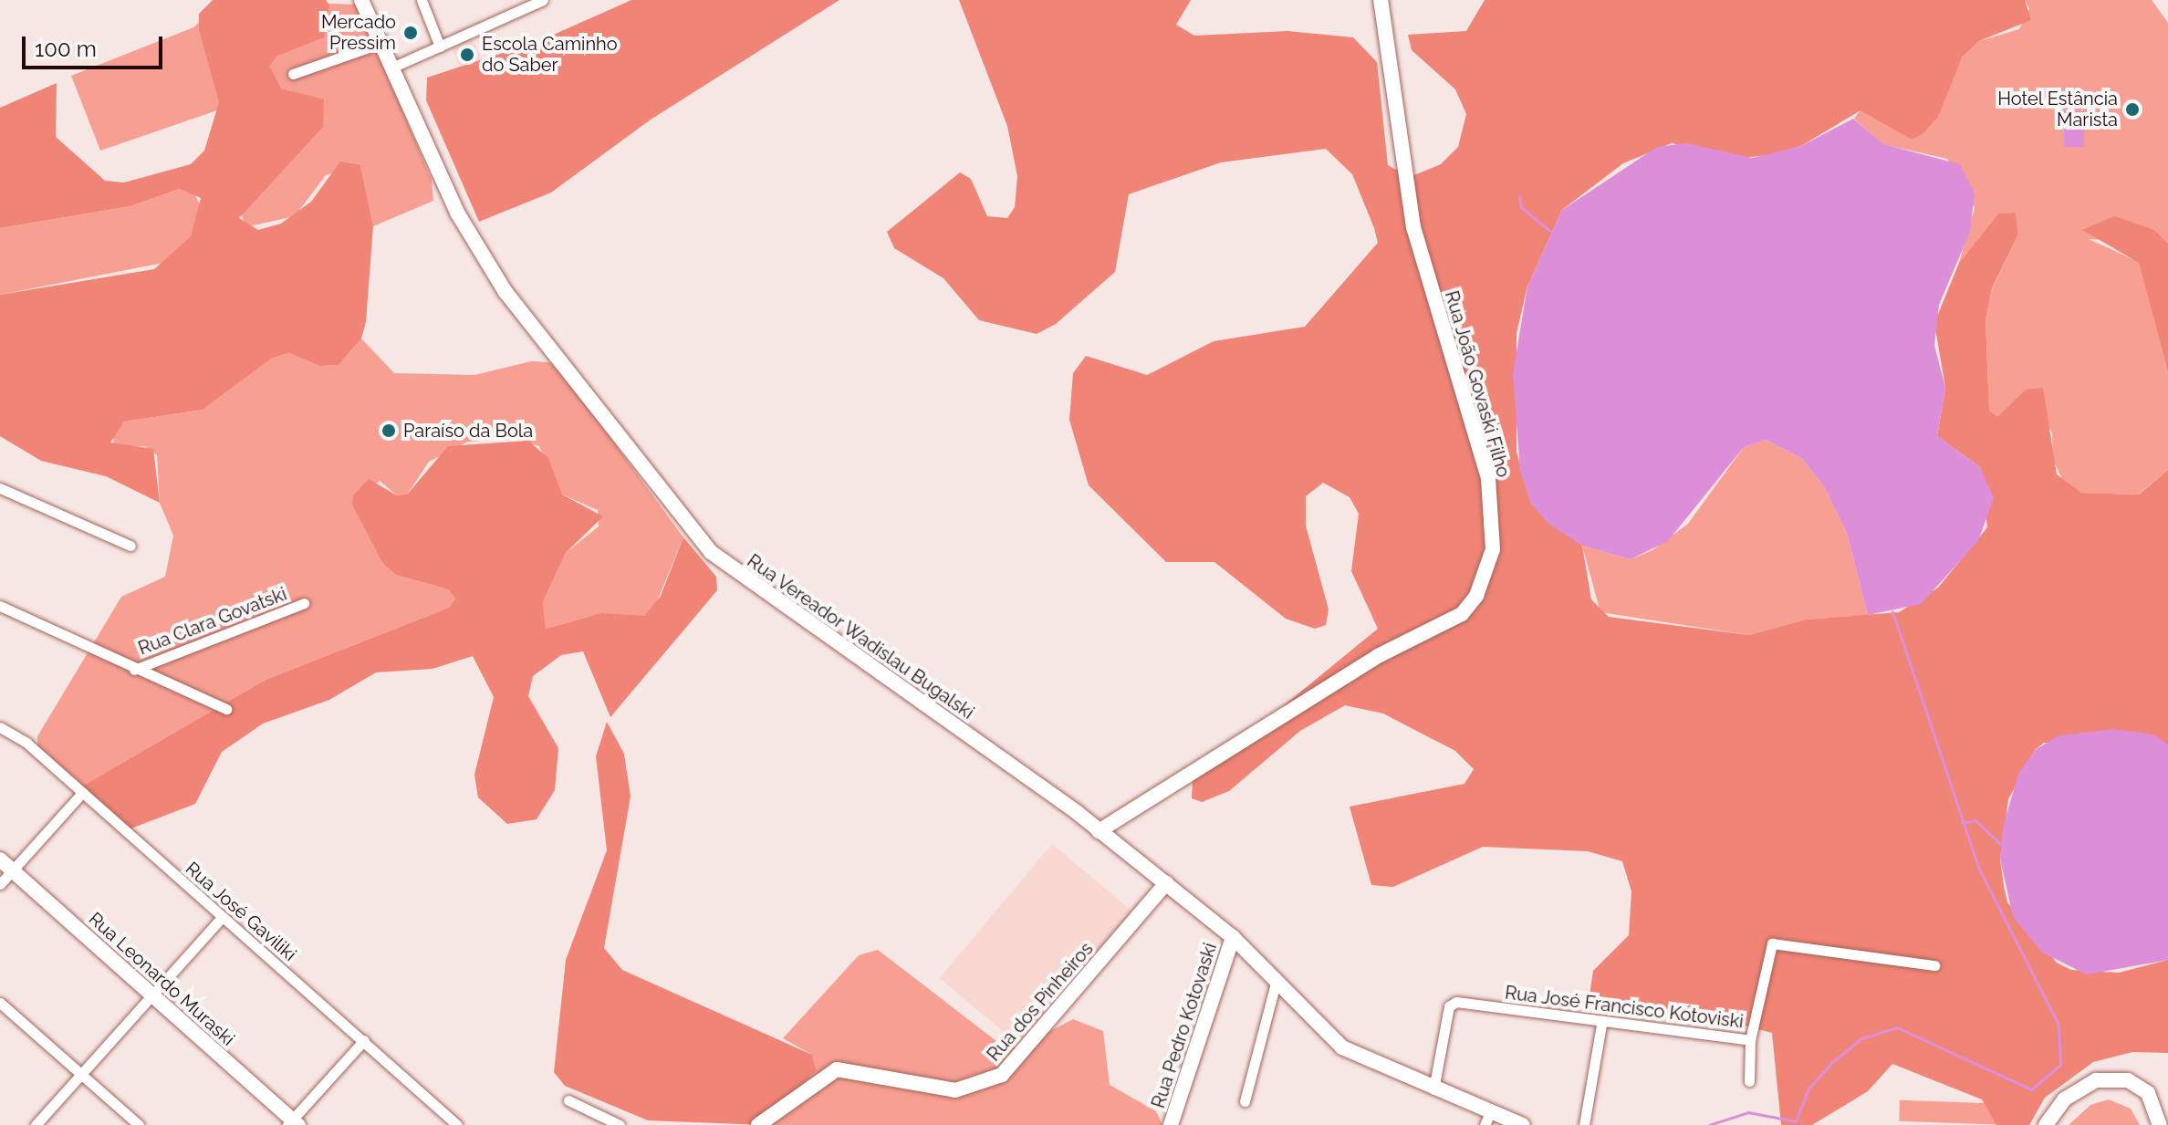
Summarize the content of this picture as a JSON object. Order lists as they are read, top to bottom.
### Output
{
  "streets": {
    "street": [
      "Rua João Govaski Filho",
      "Rua Clara Govatski",
      "Rua Vereador Wadislau Bugalski",
      "Rua José Gaviliki",
      "Rua Leonardo Muraski",
      "Rua dos Pinheiros",
      "Rua José Francisco Kotoviski",
      "Rua Pedro Kotovaski"
    ]
  },
  "crossings": [
    ["Rua João Govaski Filho", "Rua Vereador Wadislau Bugalski"],
    ["Rua Vereador Wadislau Bugalski", "Rua dos Pinheiros"],
    ["Rua Vereador Wadislau Bugalski", "Rua José Francisco Kotoviski"],
    ["Rua Vereador Wadislau Bugalski", "Rua Pedro Kotovaski"]
  ],
  "places": [
    "Mercado Pressim",
    "Escola Caminho do Saber",
    "Hotel Estância Marista",
    "Paraíso da Bola"
  ],
  "scale_bar": "100 m"
}
